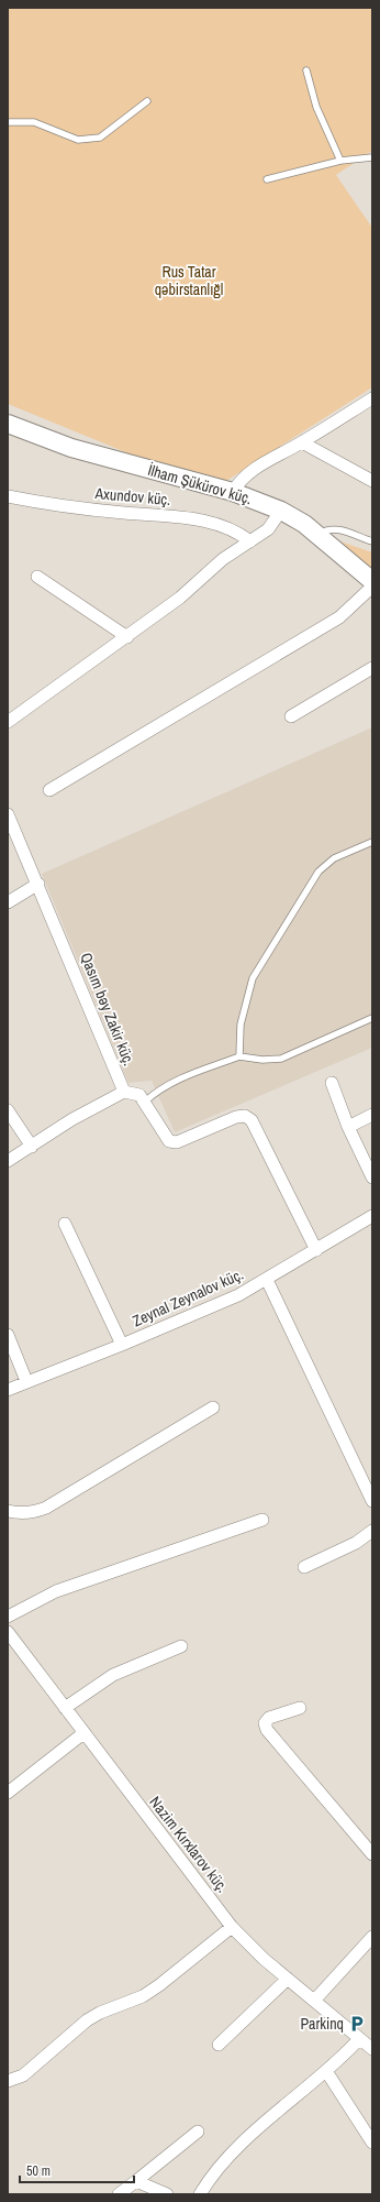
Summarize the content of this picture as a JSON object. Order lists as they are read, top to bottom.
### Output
{
  "streets": {
    "street": [
      "İlham Şükürov küç.",
      "Axundov küç.",
      "Qasım bəy Zakir küç.",
      "Zeynal Zeynalov küç.",
      "Nazim Kırxlarov küç."
    ]
  },
  "parks": ["Rus Tatar qəbirstanlığl"],
  "places": {
    "parking": ["Parkinq"]
  },
  "scale_bar": "50 m"
}
